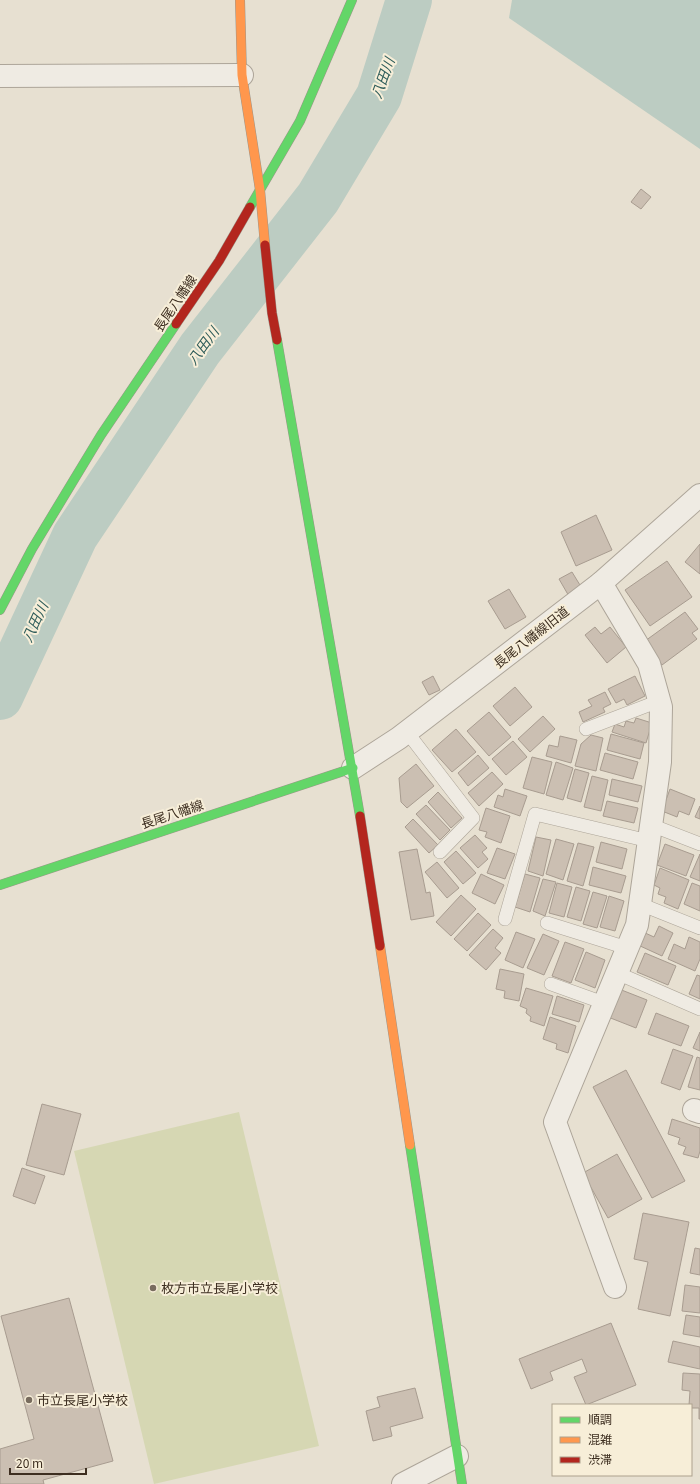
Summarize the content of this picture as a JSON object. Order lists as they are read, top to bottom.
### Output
{
  "streets": {
    "street": ["長尾八幡線", "長尾八幡線旧道"]
  },
  "crossings": [
    ["長尾八幡線", "長尾八幡線旧道"]
  ],
  "water": ["八田川"],
  "places": ["枚方市立長尾小学校", "市立長尾小学校"],
  "legend": ["順調", "混雑", "渋滞"],
  "scale_bar": "20 m"
}
